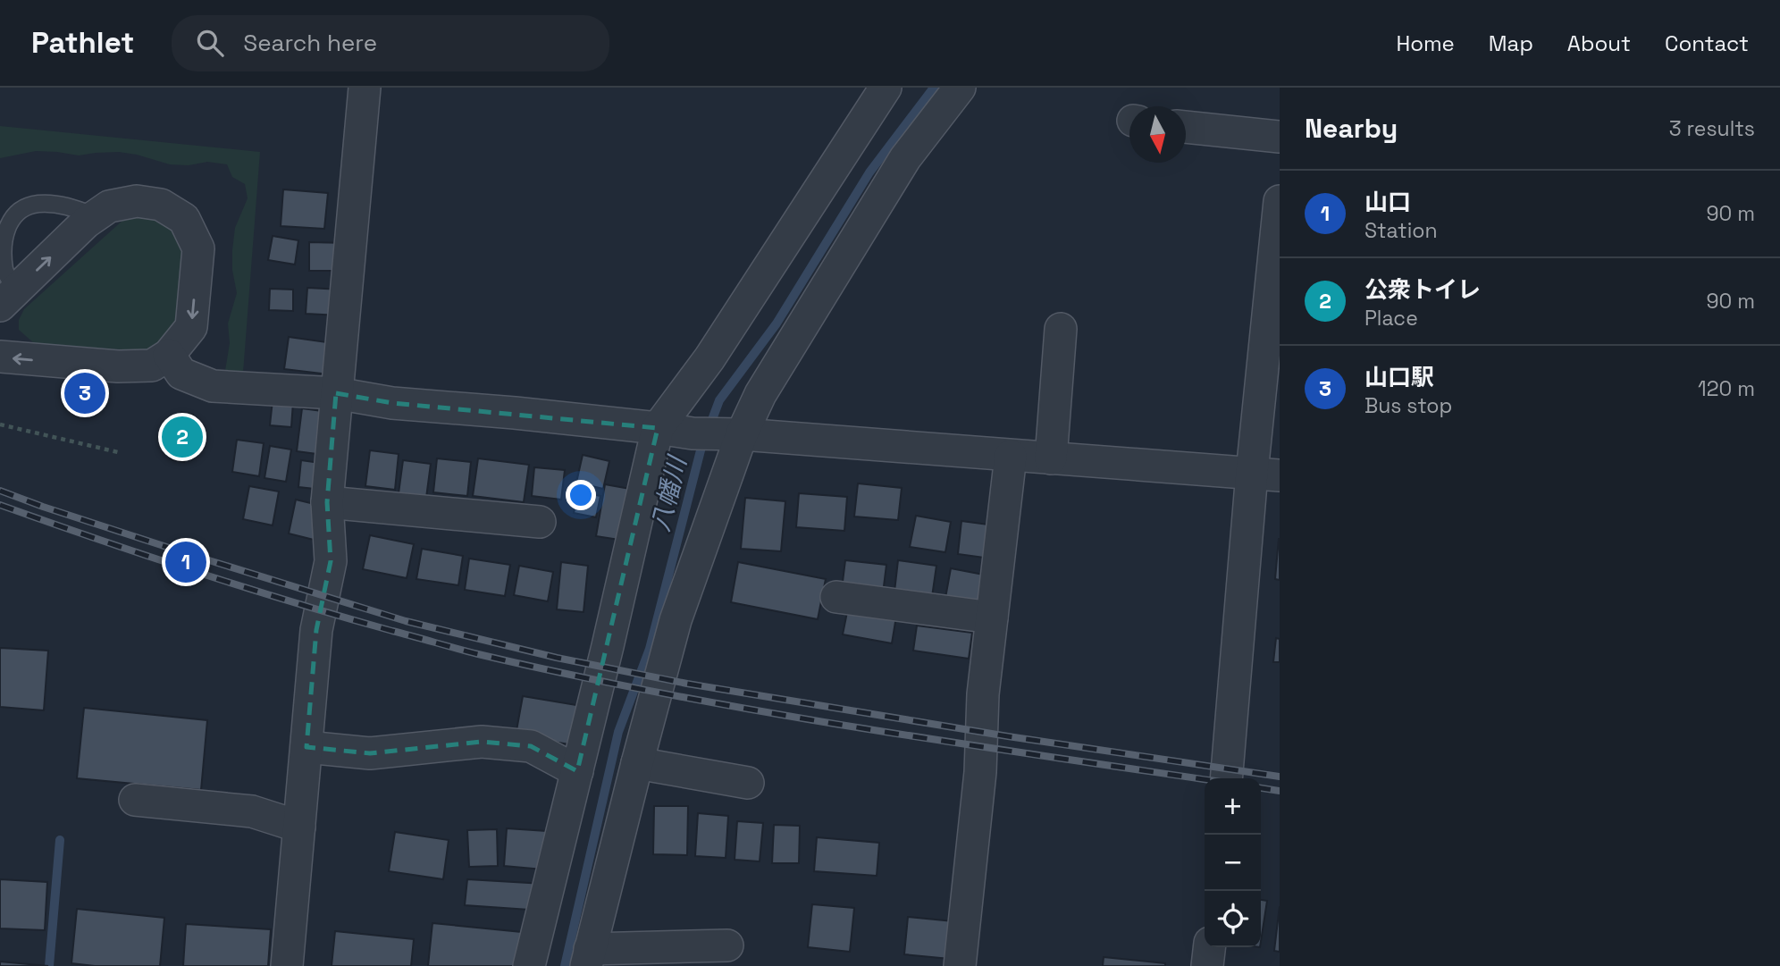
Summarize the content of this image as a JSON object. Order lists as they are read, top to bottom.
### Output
{
  "water": ["八幡川"],
  "north": "bottom",
  "page": {
    "header": "Pathlet",
    "search": "Search here",
    "nav": [
      "Home",
      "Map",
      "About",
      "Contact"
    ],
    "heading": ["Nearby", "3 results"],
    "list": [
      {
        "mark": "1",
        "name": "山口",
        "note": "Station",
        "value": "90 m"
      },
      {
        "mark": "2",
        "name": "公衆トイレ",
        "note": "Place",
        "value": "90 m"
      },
      {
        "mark": "3",
        "name": "山口駅",
        "note": "Bus stop",
        "value": "120 m"
      }
    ],
    "pins": ["3", "2", "1"],
    "map_buttons": ["+", "−"]
  }
}
